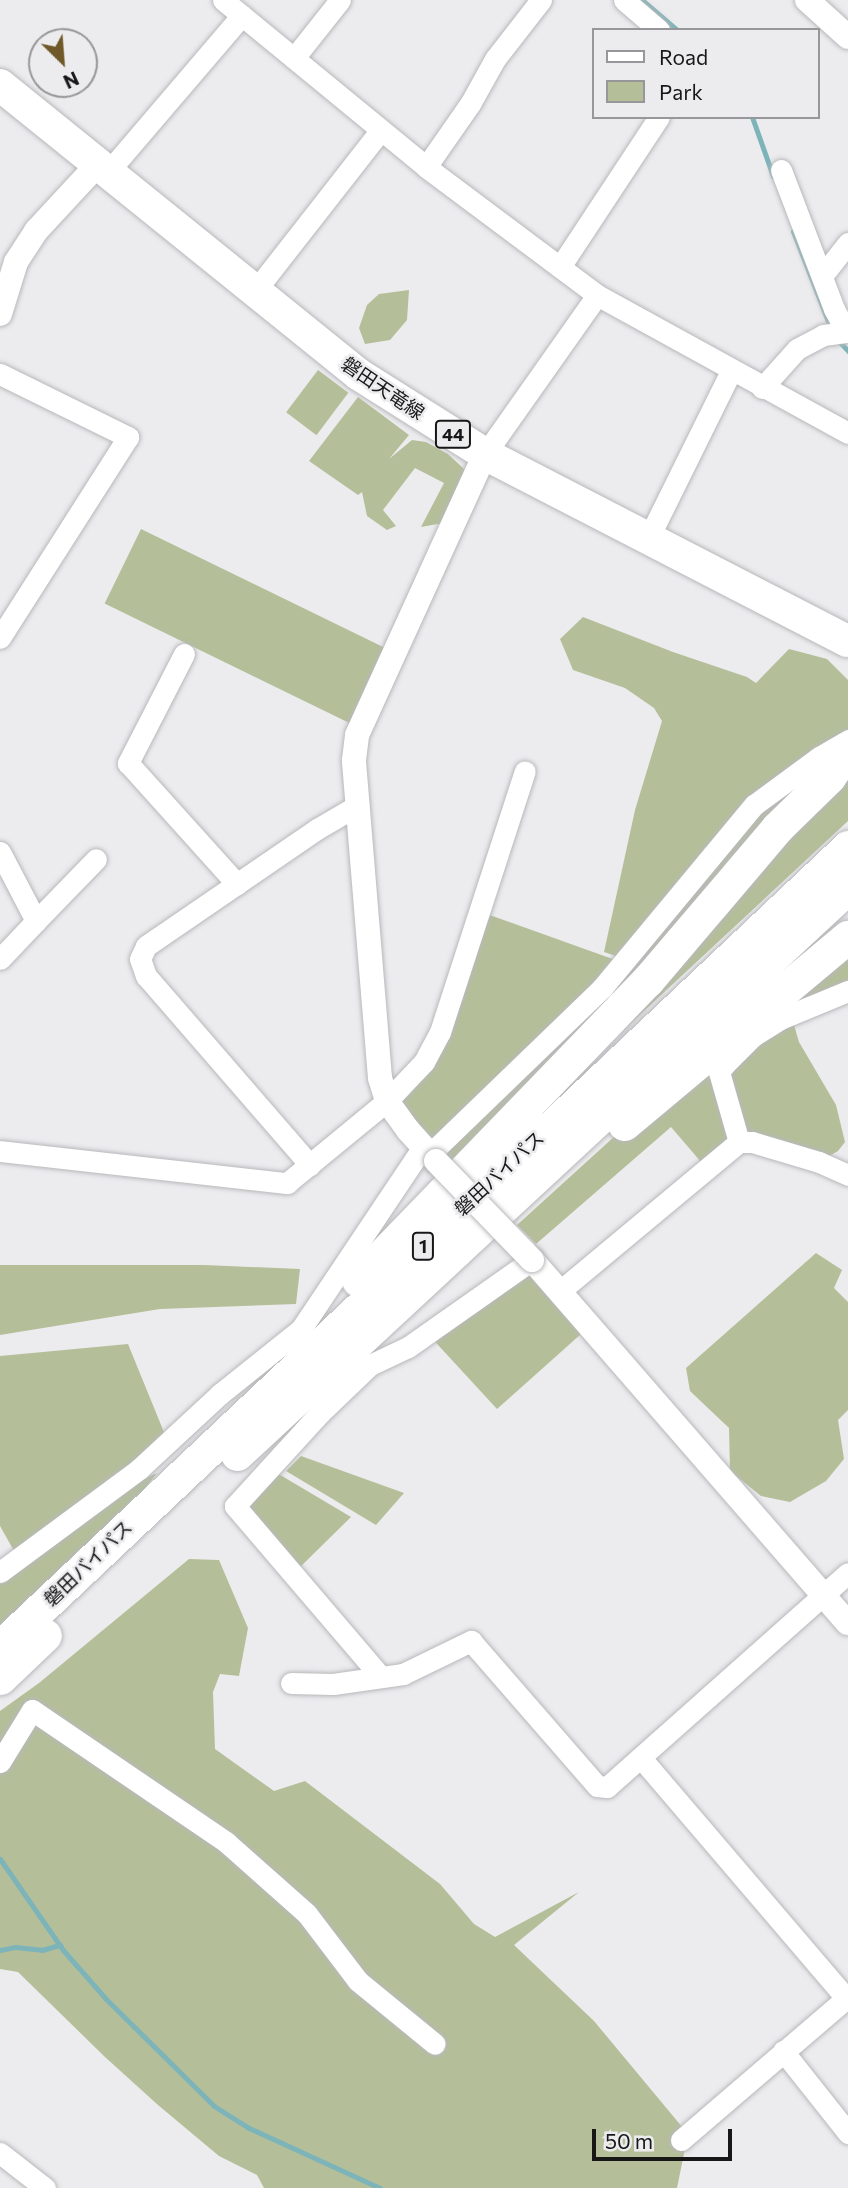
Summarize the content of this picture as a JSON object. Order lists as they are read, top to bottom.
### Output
{
  "streets": {
    "highway": ["磐田バイパス", "1"],
    "main road": ["磐田天竜線", "44"]
  },
  "crossings": [
    ["磐田バイパス", "1"]
  ],
  "legend": ["Road", "Park"],
  "scale_bar": "50 m",
  "north": "bottom right"
}
